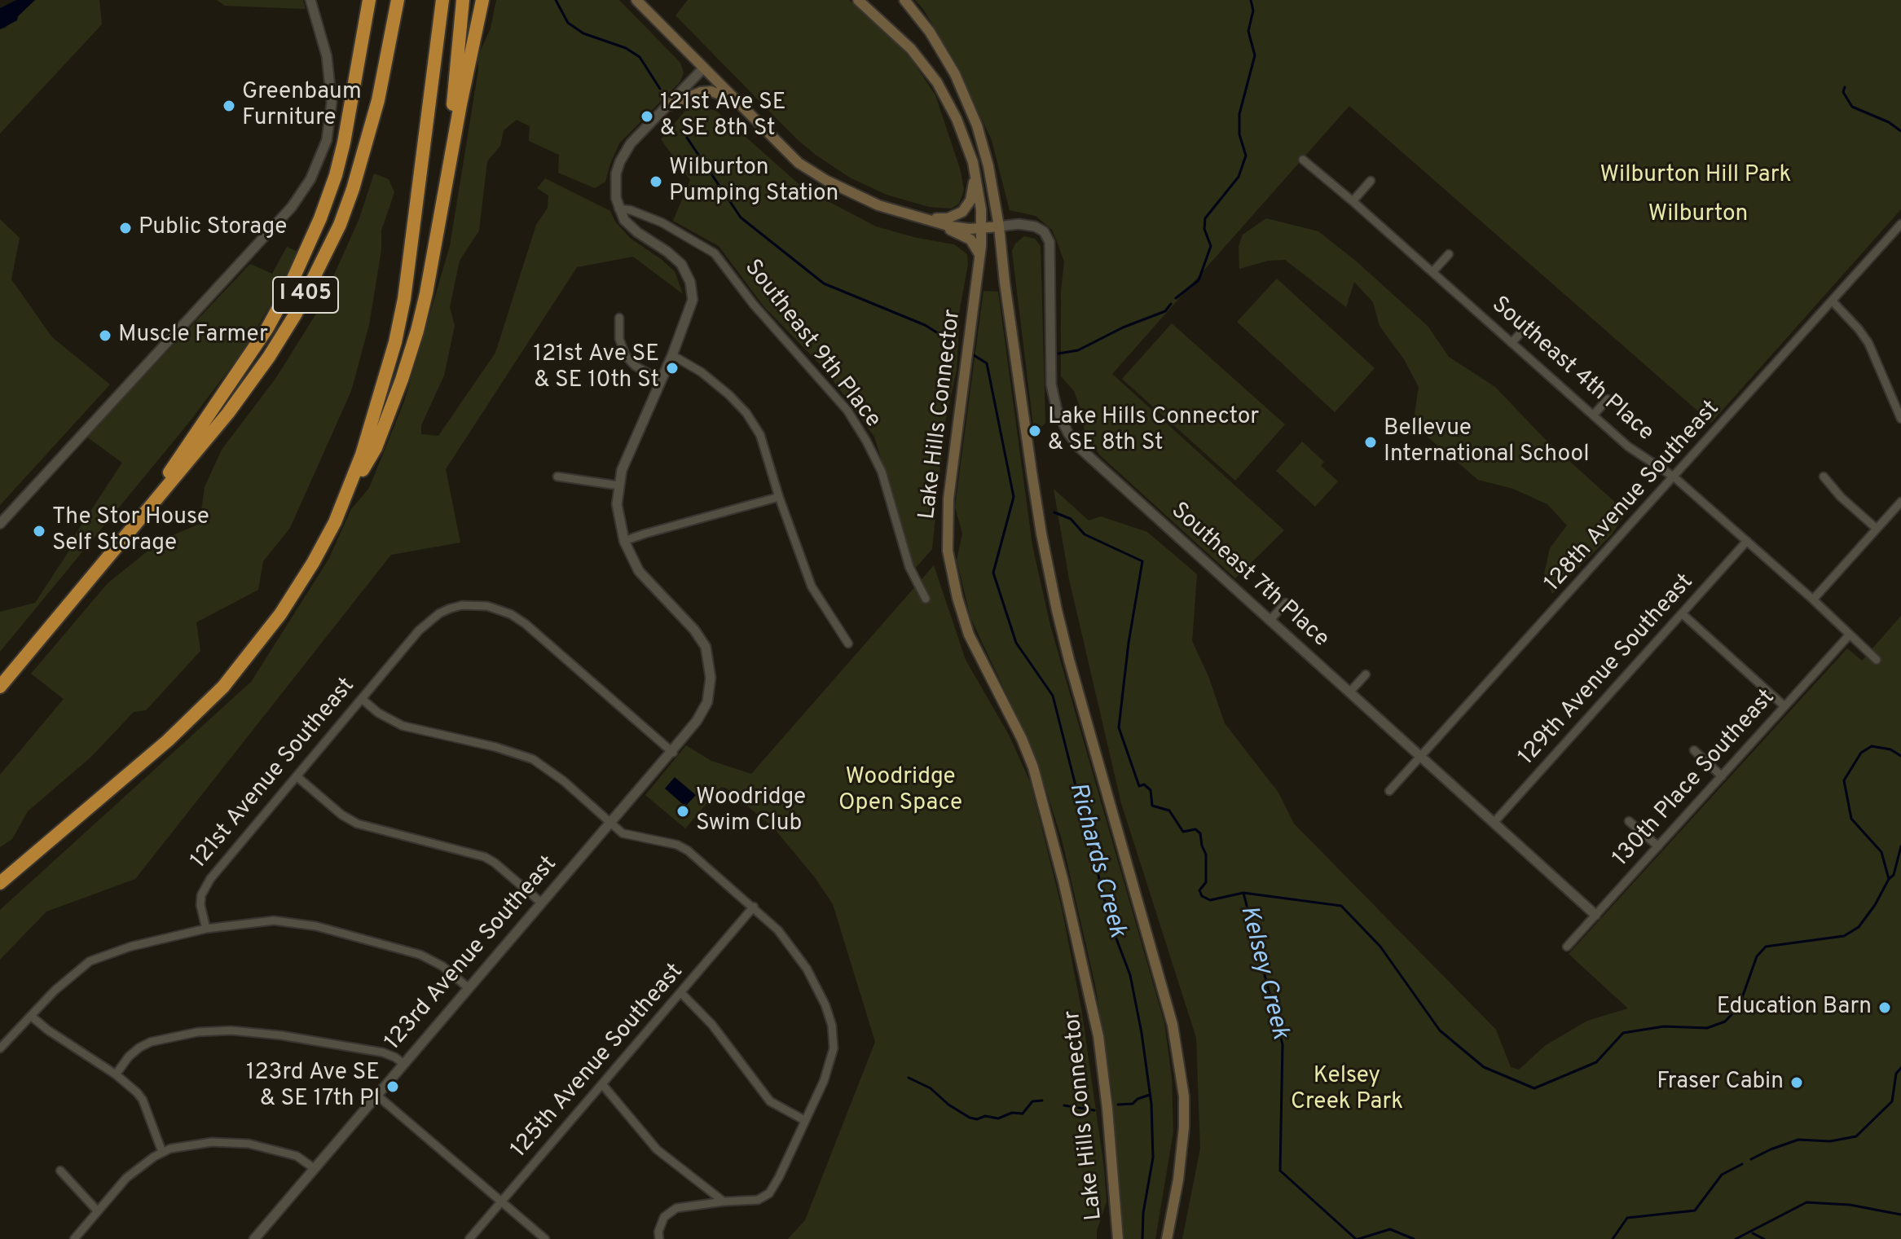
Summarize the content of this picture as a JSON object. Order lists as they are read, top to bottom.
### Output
{
  "streets": {
    "highway": ["I 405"],
    "main road": ["Lake Hills Connector"],
    "street": [
      "Southeast 9th Place",
      "Southeast 4th Place",
      "128th Avenue Southeast",
      "Southeast 7th Place",
      "129th Avenue Southeast",
      "121st Avenue Southeast",
      "130th Place Southeast",
      "123rd Avenue Southeast",
      "125th Avenue Southeast"
    ]
  },
  "crossings": [
    ["Southeast 4th Place", "128th Avenue Southeast"],
    ["Southeast 4th Place", "129th Avenue Southeast"],
    ["Southeast 4th Place", "130th Place Southeast"],
    ["128th Avenue Southeast", "Southeast 7th Place"],
    ["Southeast 7th Place", "129th Avenue Southeast"],
    ["Southeast 7th Place", "130th Place Southeast"],
    ["121st Avenue Southeast", "123rd Avenue Southeast"]
  ],
  "water": ["Richards Creek", "Kelsey Creek"],
  "parks": [
    "Wilburton Hill Park",
    "Wilburton",
    "Woodridge Open Space",
    "Kelsey Creek Park"
  ],
  "places": [
    "Greenbaum Furniture",
    "121st Ave SE & SE 8th St",
    "Wilburton Pumping Station",
    "Public Storage",
    "Muscle Farmer",
    "121st Ave SE & SE 10th St",
    "Lake Hills Connector & SE 8th St",
    "Bellevue International School",
    "The Stor House Self Storage",
    "Woodridge Swim Club",
    "Education Barn",
    "Fraser Cabin",
    "123rd Ave SE & SE 17th Pl"
  ]
}
